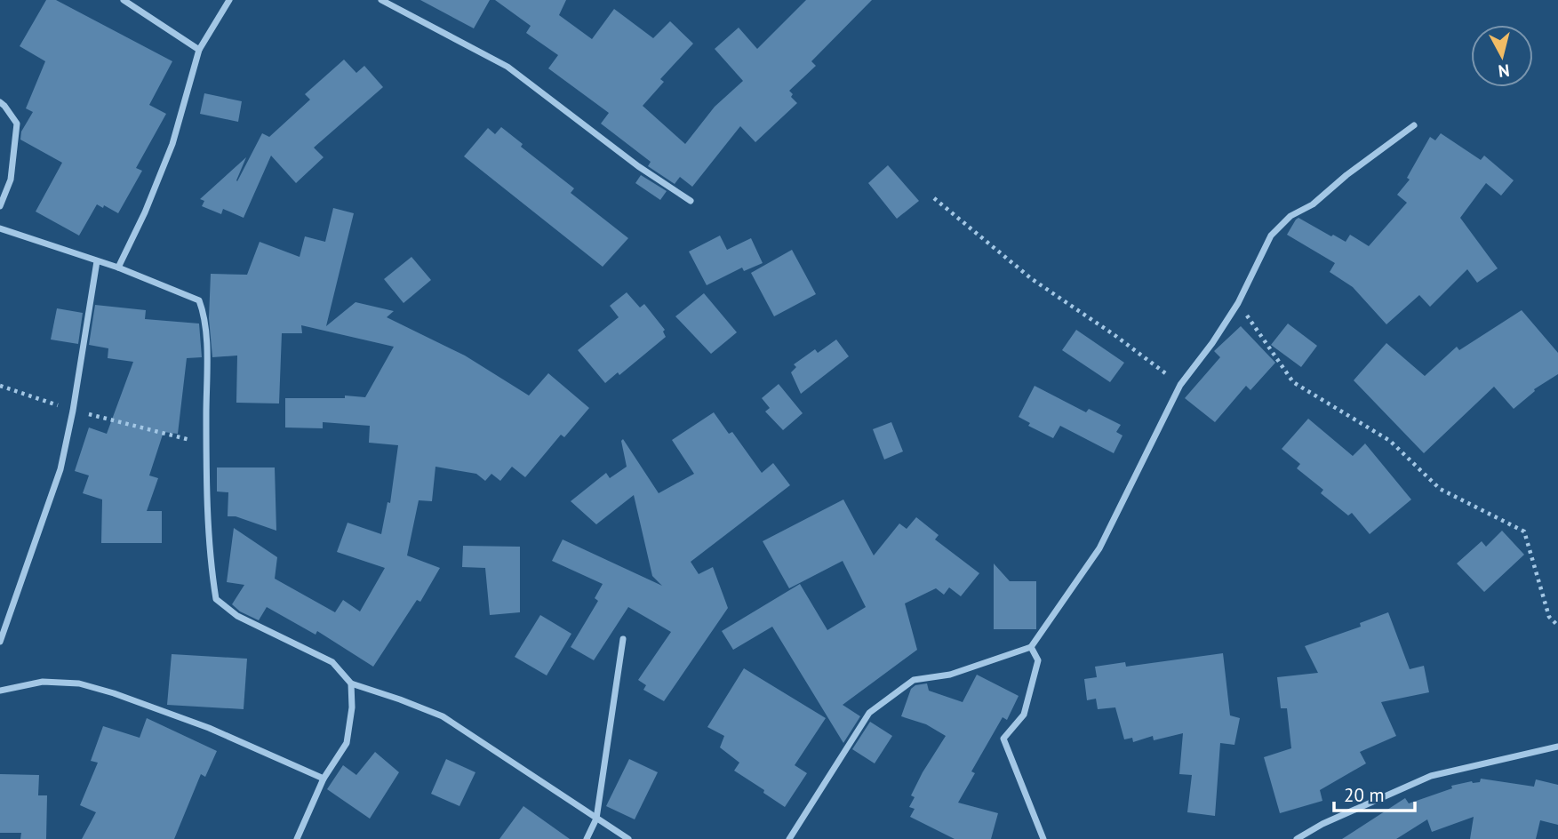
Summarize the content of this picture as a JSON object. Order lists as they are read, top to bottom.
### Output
{
  "scale_bar": "20 m",
  "north": "bottom"
}
